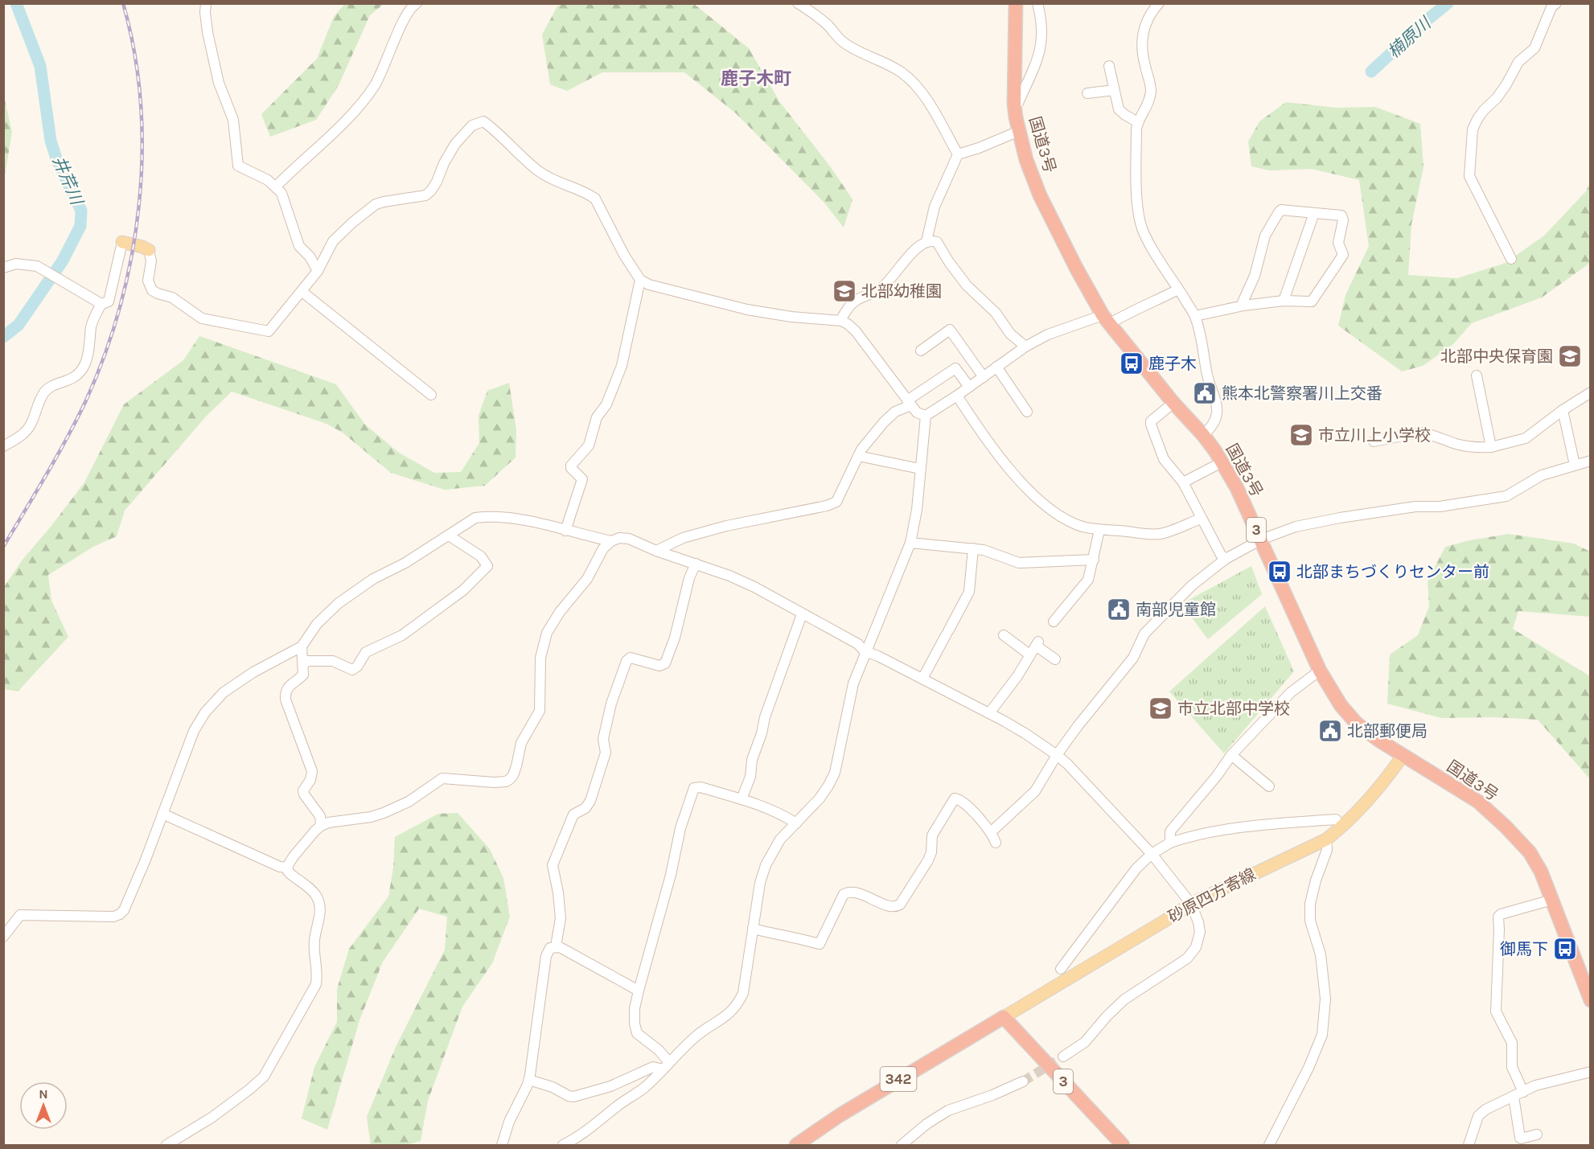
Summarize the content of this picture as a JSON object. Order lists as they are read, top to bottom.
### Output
{
  "streets": {
    "highway": ["国道3号", "3", "342"],
    "main road": ["砂原四方寄線"]
  },
  "crossings": [
    ["国道3号", "砂原四方寄線"],
    ["3", "砂原四方寄線"],
    ["3", "342"],
    ["砂原四方寄線", "342"]
  ],
  "districts": ["鹿子木町"],
  "water": ["楠原川", "井芹川"],
  "places": {
    "school or university": [
      "北部幼稚園",
      "北部中央保育園",
      "市立川上小学校",
      "市立北部中学校"
    ],
    "bus stop": ["鹿子木", "北部まちづくりセンター前", "御馬下"],
    "public building": ["熊本北警察署川上交番", "南部児童館", "北部郵便局"]
  },
  "north": "top"
}
